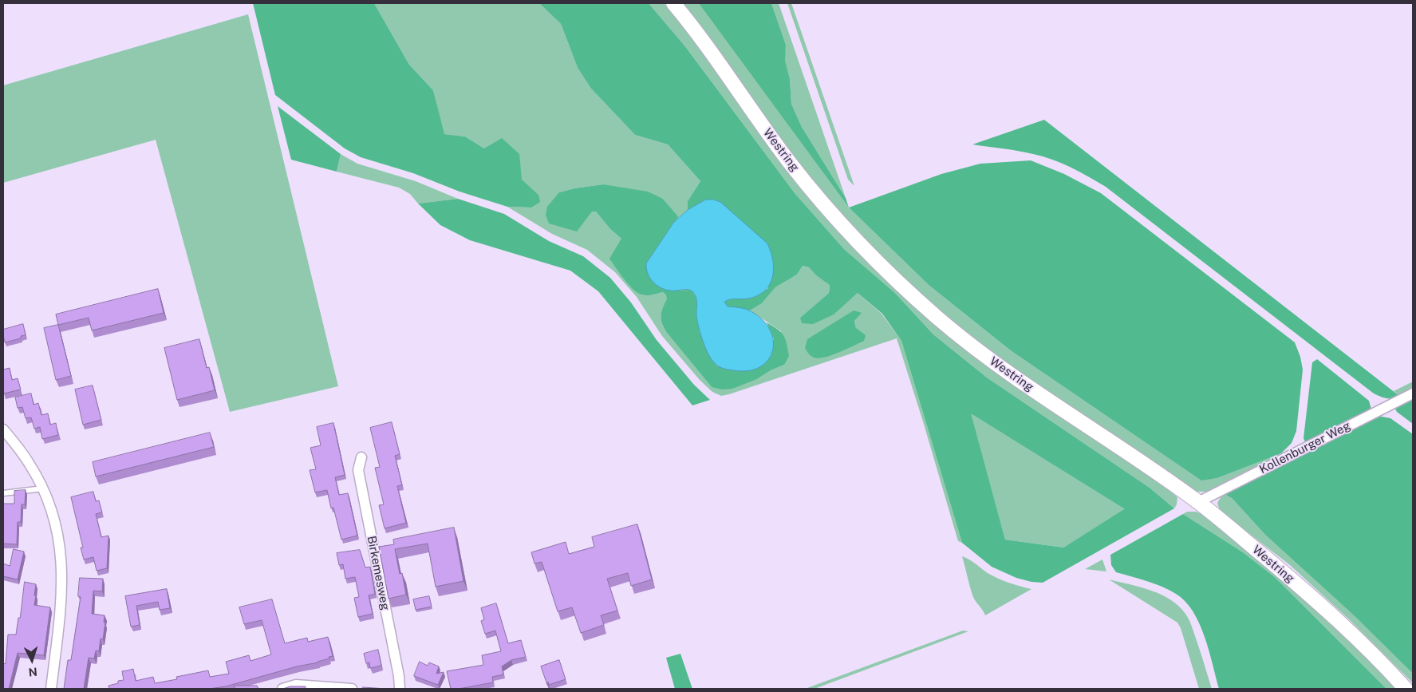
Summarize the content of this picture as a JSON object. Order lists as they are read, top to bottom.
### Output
{
  "streets": {
    "main road": ["Westring"],
    "street": ["Kollenburger Weg", "Birkemesweg"]
  },
  "crossings": [
    ["Westring", "Kollenburger Weg"]
  ],
  "north": "bottom"
}
